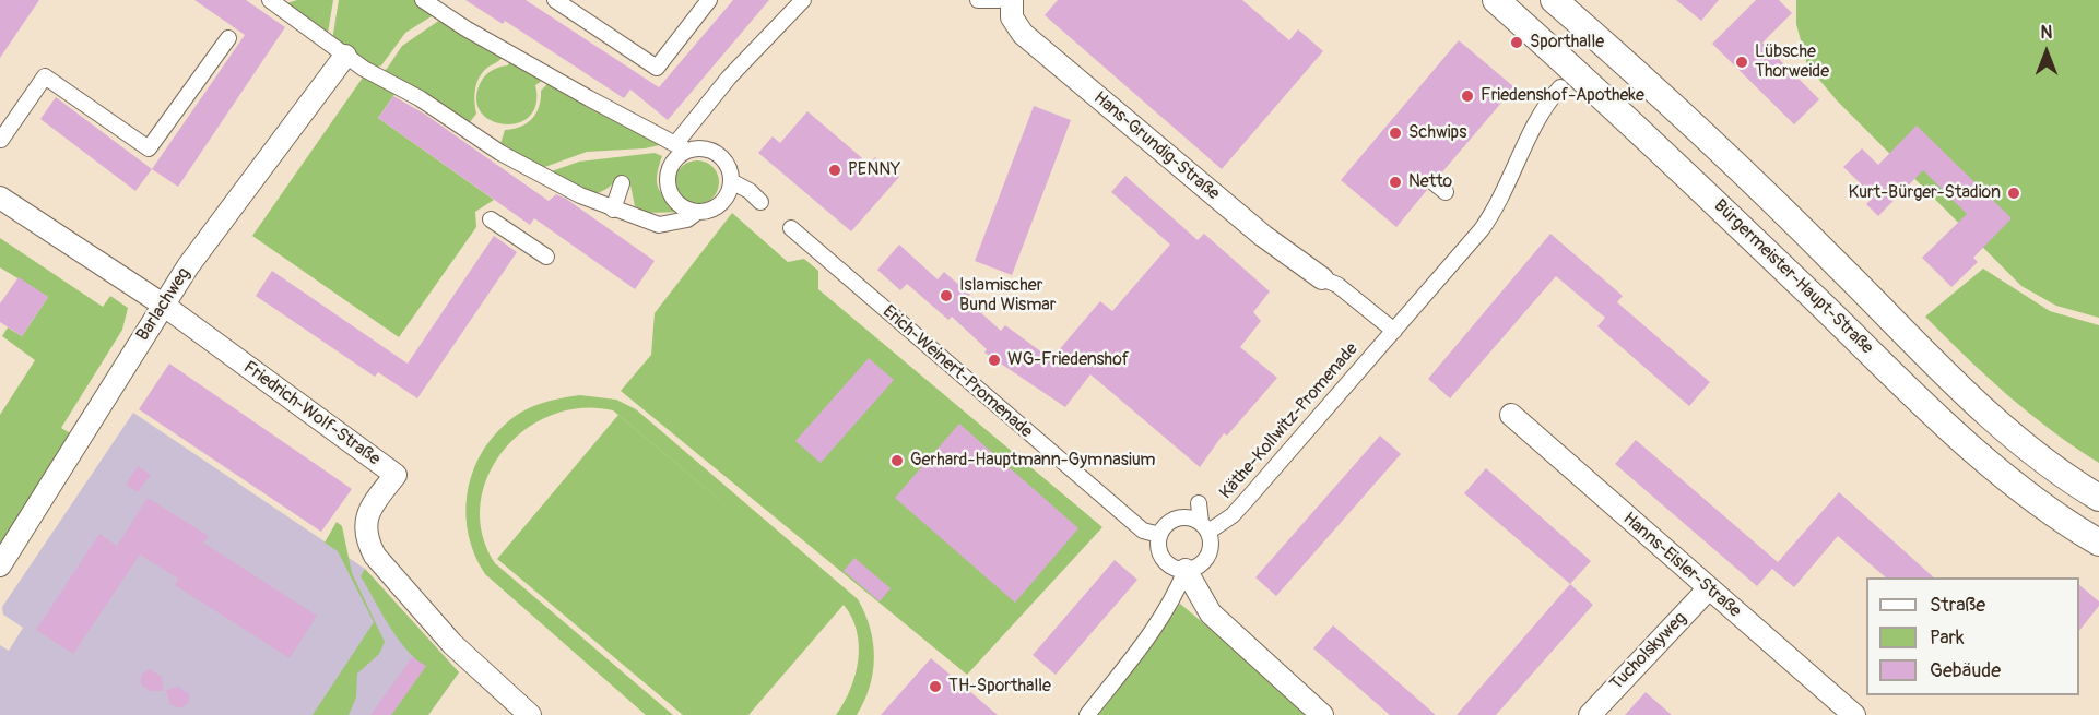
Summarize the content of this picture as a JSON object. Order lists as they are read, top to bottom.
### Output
{
  "streets": {
    "street": [
      "Hans-Grundig-Straße",
      "Bürgermeister-Haupt-Straße",
      "Barlachweg",
      "Erich-Weinert-Promenade",
      "Friedrich-Wolf-Straße",
      "Käthe-Kollwitz-Promenade",
      "Hanns-Eisler-Straße",
      "Tucholskyweg"
    ]
  },
  "crossings": [
    ["Barlachweg", "Friedrich-Wolf-Straße"],
    ["Erich-Weinert-Promenade", "Käthe-Kollwitz-Promenade"],
    ["Hanns-Eisler-Straße", "Tucholskyweg"]
  ],
  "places": [
    "Sporthalle",
    "Lübsche Thorweide",
    "Friedenshof-Apotheke",
    "Schwips",
    "PENNY",
    "Netto",
    "Kurt-Bürger-Stadion",
    "Islamischer Bund Wismar",
    "WG-Friedenshof",
    "Gerhard-Hauptmann-Gymnasium",
    "TH-Sporthalle"
  ],
  "legend": ["Straße", "Park", "Gebäude"],
  "north": "top"
}
